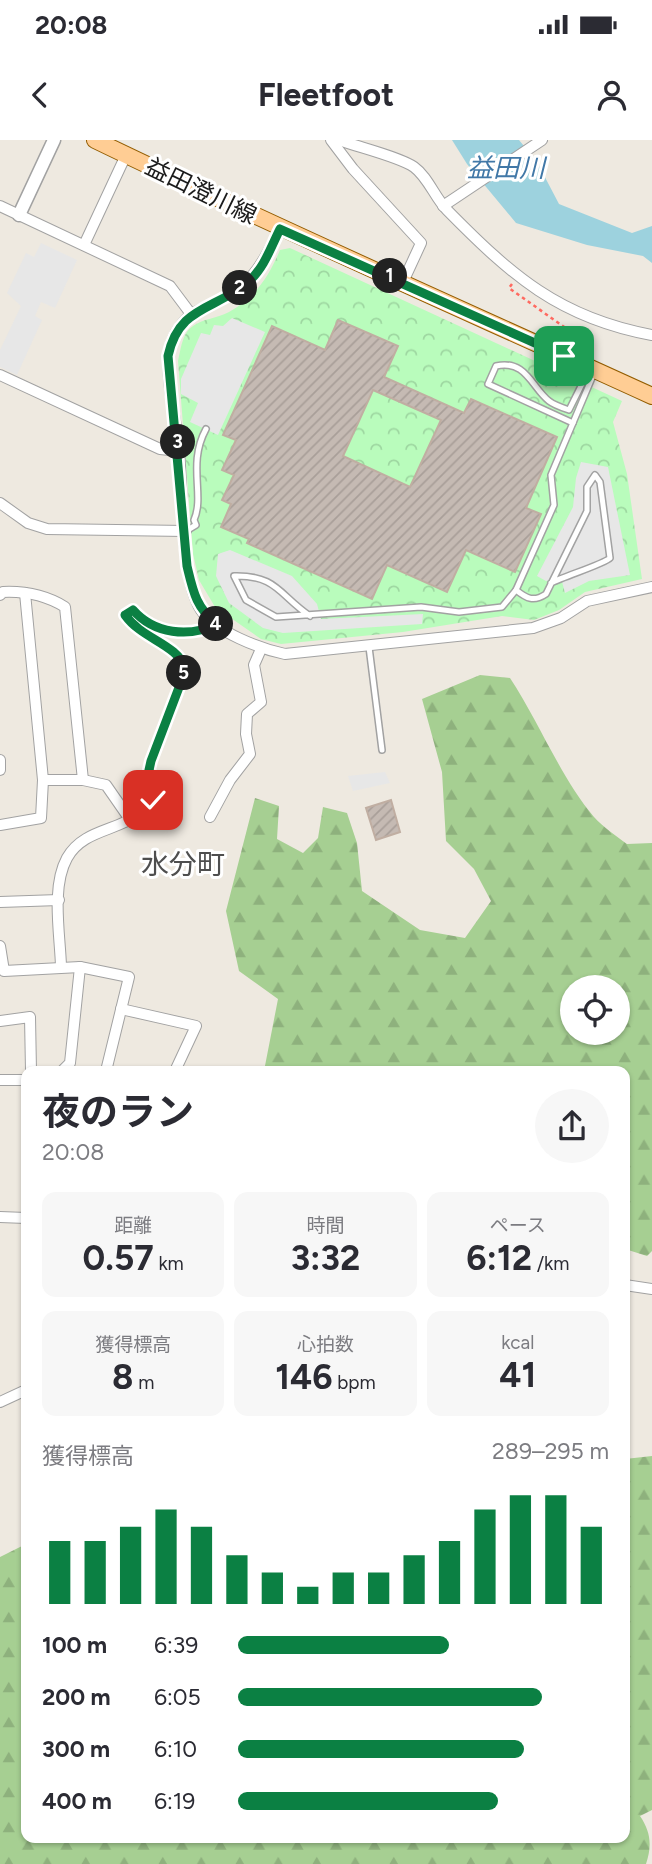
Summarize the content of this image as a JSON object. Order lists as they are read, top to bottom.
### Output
{
  "streets": {
    "main road": ["益田澄川線"]
  },
  "districts": ["水分町"],
  "water": ["益田川"],
  "page": {
    "status": "20:08",
    "header": "Fleetfoot",
    "pins": [
      "1",
      "2",
      "3",
      "4",
      "5"
    ],
    "heading": ["夜のラン", "20:08"],
    "stats": [
      ["距離", "0.57 km"],
      ["時間", "3:32"],
      ["ペース", "6:12 /km"],
      ["獲得標高", "8 m"],
      ["心拍数", "146 bpm"],
      ["kcal", "41"]
    ],
    "chart": ["獲得標高", "289–295 m"],
    "list": [
      {
        "name": "100 m",
        "note": "6:39"
      },
      {
        "name": "200 m",
        "note": "6:05"
      },
      {
        "name": "300 m",
        "note": "6:10"
      },
      {
        "name": "400 m",
        "note": "6:19"
      }
    ]
  }
}
